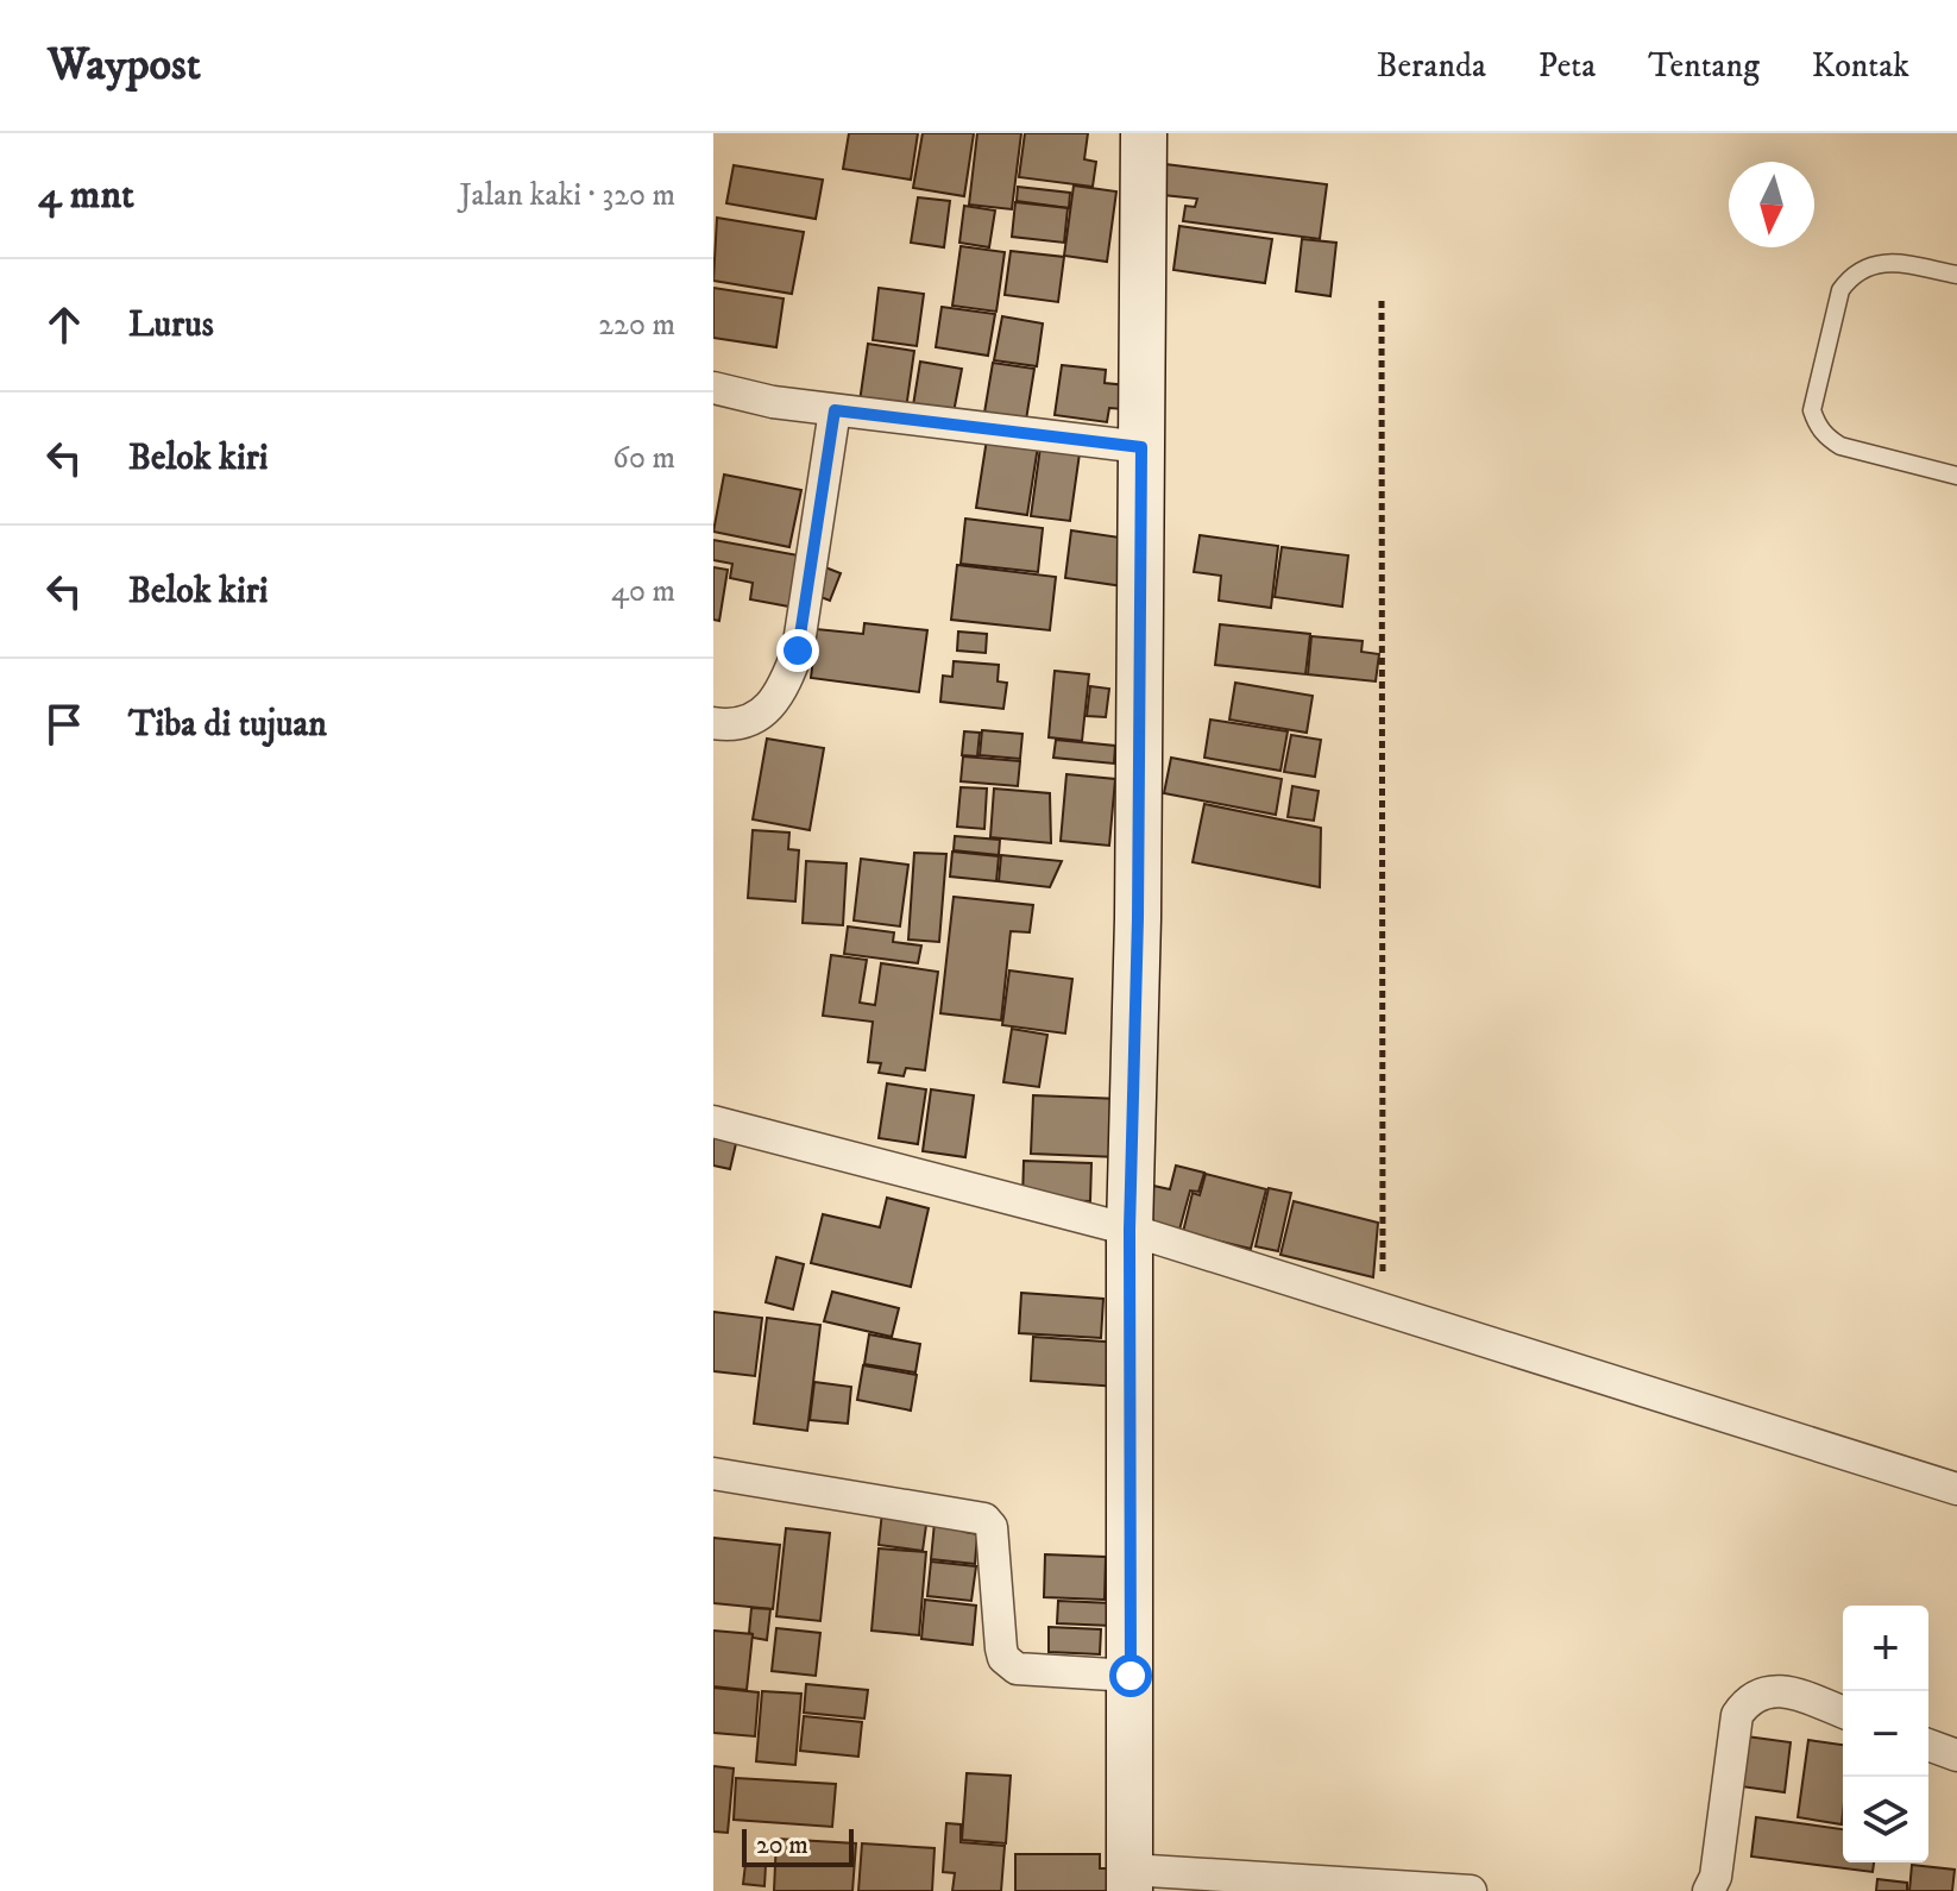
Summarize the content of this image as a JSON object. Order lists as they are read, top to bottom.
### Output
{
  "scale_bar": "20 m",
  "north": "bottom",
  "page": {
    "header": "Waypost",
    "nav": [
      "Beranda",
      "Peta",
      "Tentang",
      "Kontak"
    ],
    "heading": ["4 mnt", "Jalan kaki · 320 m"],
    "list": [
      ["Lurus", "220 m"],
      ["Belok kiri", "60 m"],
      ["Belok kiri", "40 m"],
      "Tiba di tujuan"
    ],
    "map_buttons": ["+", "−"],
    "scale": "20 m"
  }
}
